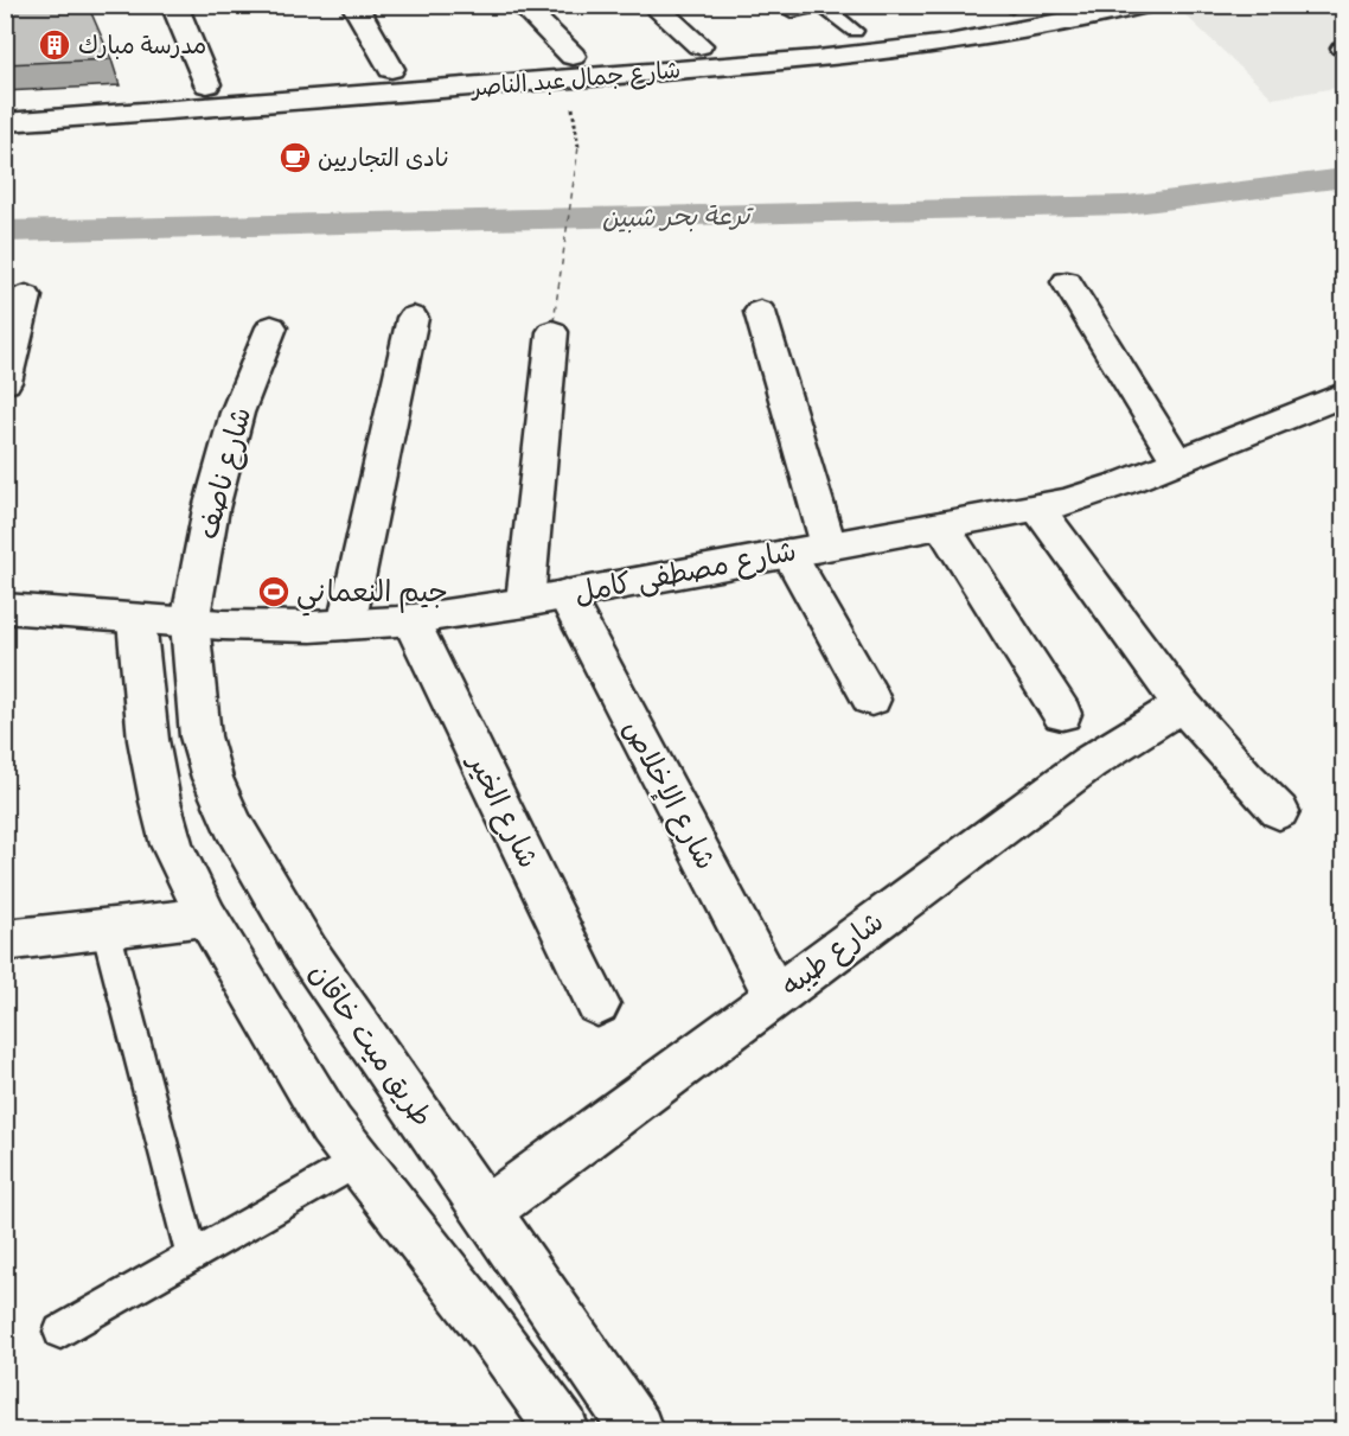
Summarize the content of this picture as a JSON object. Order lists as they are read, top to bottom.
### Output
{
  "streets": {
    "street": [
      "شارع جمال عبد الناصر",
      "شارع ناصف",
      "شارع مصطفى كامل",
      "شارع الإخلاص",
      "شارع الخير",
      "شارع طيبه",
      "طريق ميت خاقان"
    ]
  },
  "crossings": [
    ["شارع ناصف", "شارع مصطفى كامل"],
    ["شارع ناصف", "طريق ميت خاقان"],
    ["شارع مصطفى كامل", "شارع الإخلاص"],
    ["شارع مصطفى كامل", "شارع الخير"],
    ["شارع مصطفى كامل", "طريق ميت خاقان"],
    ["شارع الإخلاص", "شارع طيبه"],
    ["شارع طيبه", "طريق ميت خاقان"]
  ],
  "water": ["ترعة بحر شبين"],
  "places": {
    "building": ["مدرسة مبارك"],
    "cafe": ["نادى التجاريين"],
    "sports": ["جيم النعماني"]
  }
}
